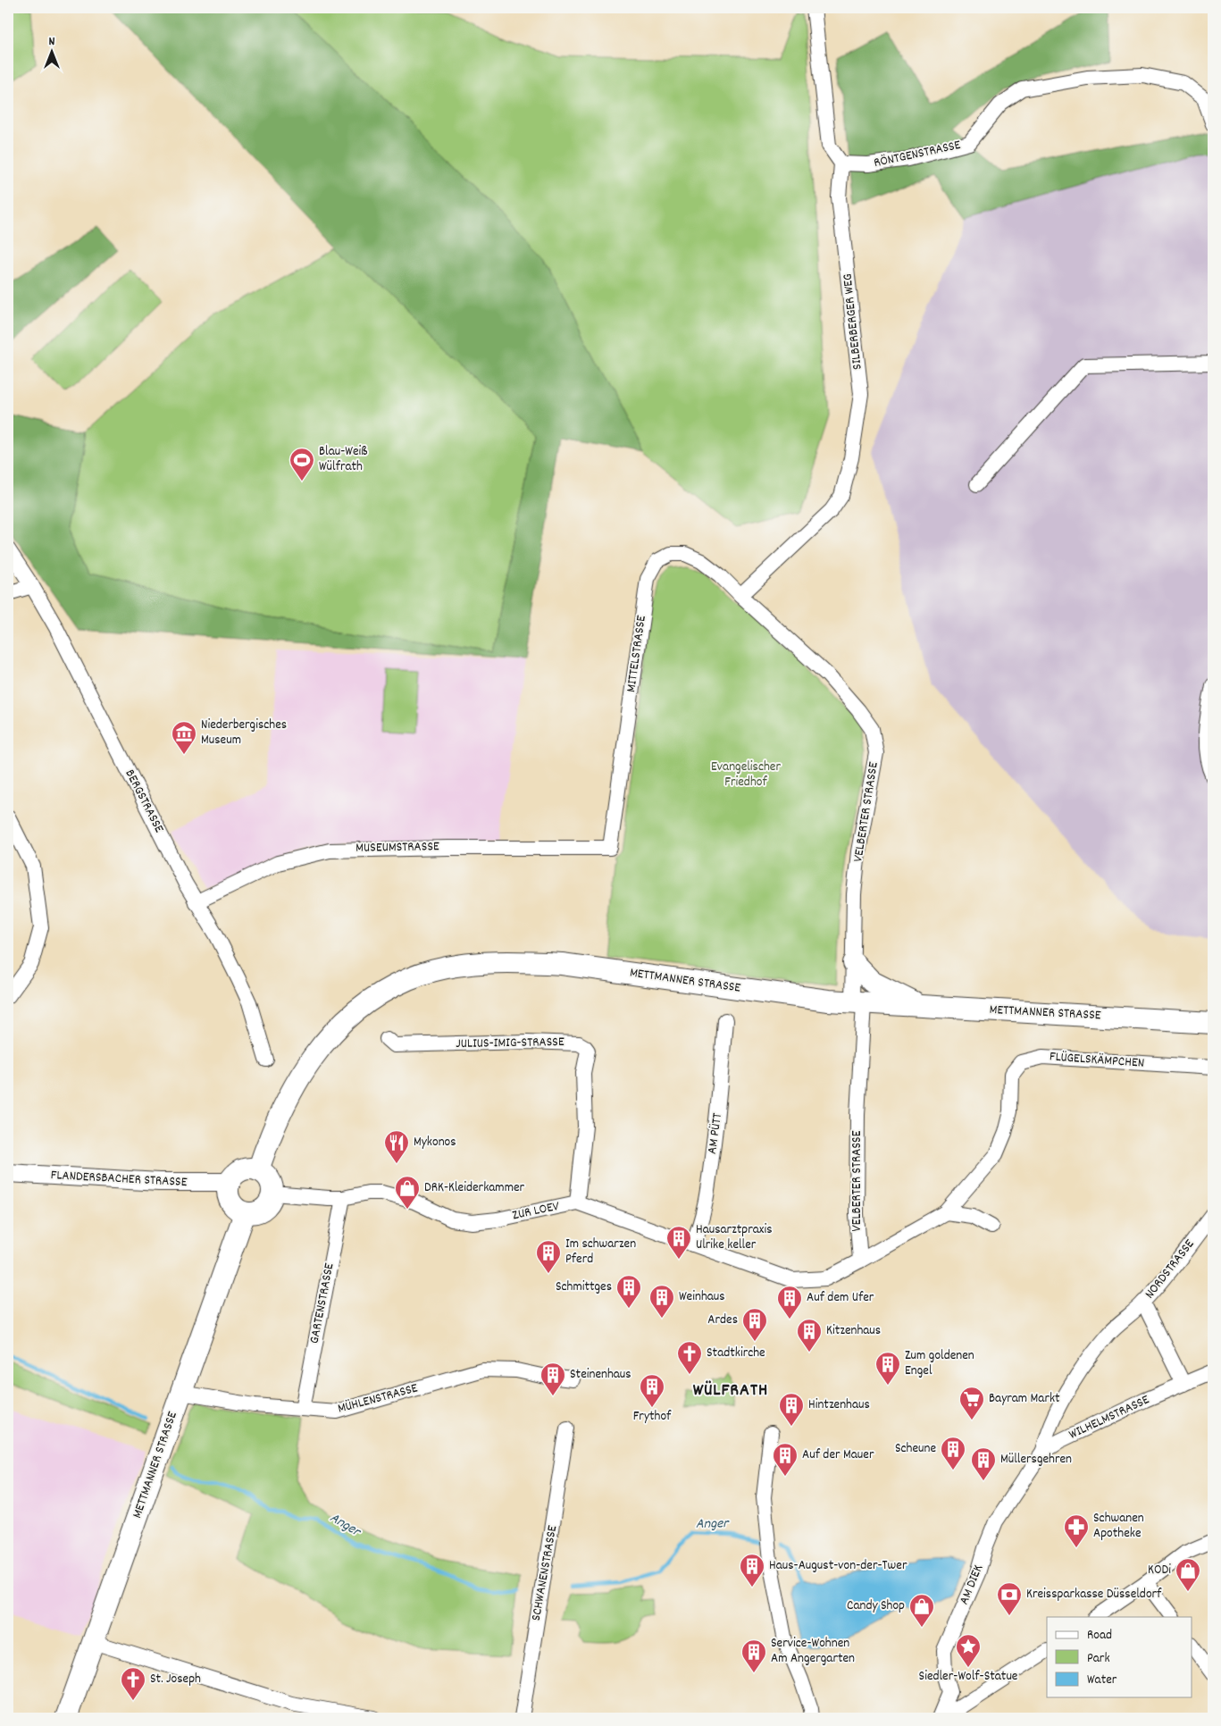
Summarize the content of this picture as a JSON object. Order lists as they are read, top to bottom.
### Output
{
  "streets": {
    "main road": ["METTMANNER STRASSE"],
    "street": [
      "RÖNTGENSTRASSE",
      "SILBERBERGER WEG",
      "MITTELSTRASSE",
      "BERGSTRASSE",
      "VELBERTER STRASSE",
      "MUSEUMSTRASSE",
      "JULIUS-IMIG-STRASSE",
      "FLÜGELSKÄMPCHEN",
      "AM PÜTT",
      "FLANDERSBACHER STRASSE",
      "ZUR LOEV",
      "NORDSTRASSE",
      "GARTENSTRASSE",
      "MÜHLENSTRASSE",
      "WILHELMSTRASSE",
      "SCHWANENSTRASSE",
      "AM DIEK"
    ]
  },
  "crossings": [
    ["RÖNTGENSTRASSE", "SILBERBERGER WEG"],
    ["SILBERBERGER WEG", "MITTELSTRASSE"],
    ["SILBERBERGER WEG", "VELBERTER STRASSE"],
    ["MITTELSTRASSE", "VELBERTER STRASSE"],
    ["MITTELSTRASSE", "MUSEUMSTRASSE"],
    ["BERGSTRASSE", "MUSEUMSTRASSE"],
    ["VELBERTER STRASSE", "METTMANNER STRASSE"],
    ["VELBERTER STRASSE", "FLÜGELSKÄMPCHEN"],
    ["VELBERTER STRASSE", "ZUR LOEV"],
    ["METTMANNER STRASSE", "FLANDERSBACHER STRASSE"],
    ["METTMANNER STRASSE", "ZUR LOEV"],
    ["METTMANNER STRASSE", "MÜHLENSTRASSE"],
    ["JULIUS-IMIG-STRASSE", "ZUR LOEV"],
    ["FLÜGELSKÄMPCHEN", "ZUR LOEV"],
    ["AM PÜTT", "ZUR LOEV"],
    ["FLANDERSBACHER STRASSE", "ZUR LOEV"],
    ["ZUR LOEV", "GARTENSTRASSE"],
    ["NORDSTRASSE", "WILHELMSTRASSE"],
    ["GARTENSTRASSE", "MÜHLENSTRASSE"],
    ["WILHELMSTRASSE", "AM DIEK"]
  ],
  "districts": ["WÜLFRATH"],
  "water": ["Anger"],
  "parks": ["Evangelischer Friedhof"],
  "places": {
    "sports": ["Blau-Weiß Wülfrath"],
    "museum": ["Niederbergisches Museum"],
    "restaurant": ["Mykonos"],
    "shop": ["DRK-Kleiderkammer", "KODi", "Candy Shop"],
    "building": [
      "Hausarztpraxis Ulrike keller",
      "Im schwarzen Pferd",
      "Schmittges",
      "Weinhaus",
      "Auf dem Ufer",
      "Ardes",
      "Kitzenhaus",
      "Zum goldenen Engel",
      "Steinenhaus",
      "Frythof",
      "Hintzenhaus",
      "Scheune",
      "Auf der Mauer",
      "Müllersgehren",
      "Haus-August-von-der-Twer",
      "Service-Wohnen Am Angergarten"
    ],
    "church": ["Stadtkirche", "St. Joseph"],
    "supermarket": ["Bayram Markt"],
    "pharmacy": ["Schwanen Apotheke"],
    "bank": ["Kreissparkasse Düsseldorf"],
    "place": ["Siedler-Wolf-Statue"]
  },
  "legend": ["Road", "Park", "Water"],
  "north": "top"
}
